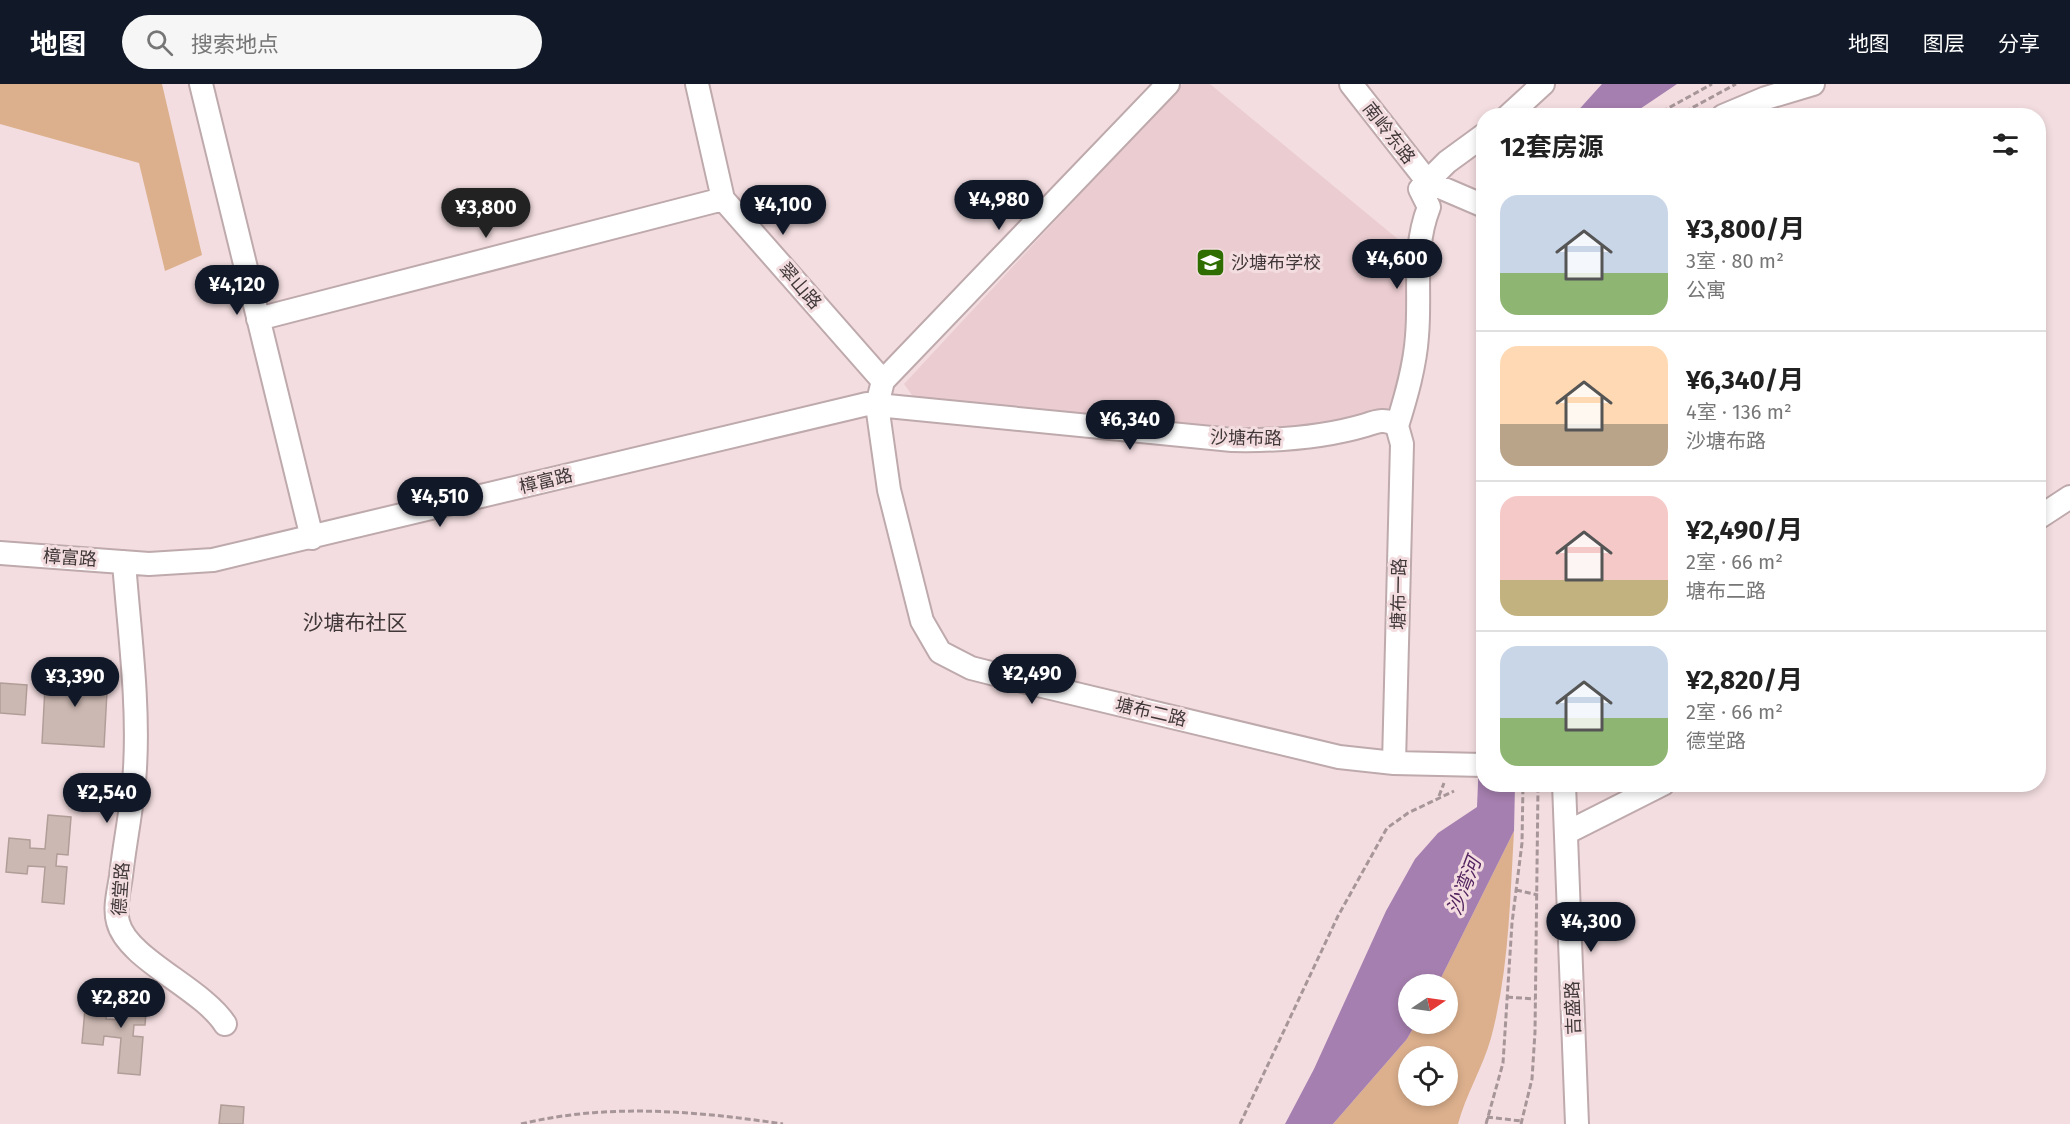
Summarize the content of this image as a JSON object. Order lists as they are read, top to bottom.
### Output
{
  "streets": {
    "street": [
      "南岭东路",
      "翠山路",
      "沙塘布路",
      "樟富路",
      "塘布一路",
      "塘布二路",
      "德堂路",
      "吉盛路"
    ]
  },
  "crossings": [
    ["沙塘布路", "樟富路"],
    ["沙塘布路", "塘布一路"],
    ["沙塘布路", "塘布二路"],
    ["樟富路", "塘布二路"],
    ["樟富路", "德堂路"],
    ["塘布一路", "塘布二路"]
  ],
  "districts": ["沙塘布社区"],
  "water": ["沙湾河"],
  "places": {
    "school or university": ["沙塘布学校"]
  },
  "north": "right",
  "page": {
    "header": "地图",
    "search": "搜索地点",
    "nav": ["地图", "图层", "分享"],
    "heading": "12套房源",
    "price": [
      "¥4,980",
      "¥4,100",
      "¥3,800",
      "¥4,600",
      "¥4,120",
      "¥6,340",
      "¥4,510",
      "¥2,490",
      "¥3,390",
      "¥2,540",
      "¥4,300",
      "¥2,820"
    ],
    "list": [
      {
        "name": "¥3,800/月",
        "note": "3室 · 80 m² · 公寓"
      },
      {
        "name": "¥6,340/月",
        "note": "4室 · 136 m² · 沙塘布路"
      },
      {
        "name": "¥2,490/月",
        "note": "2室 · 66 m² · 塘布二路"
      },
      {
        "name": "¥2,820/月",
        "note": "2室 · 66 m² · 德堂路"
      }
    ]
  }
}
